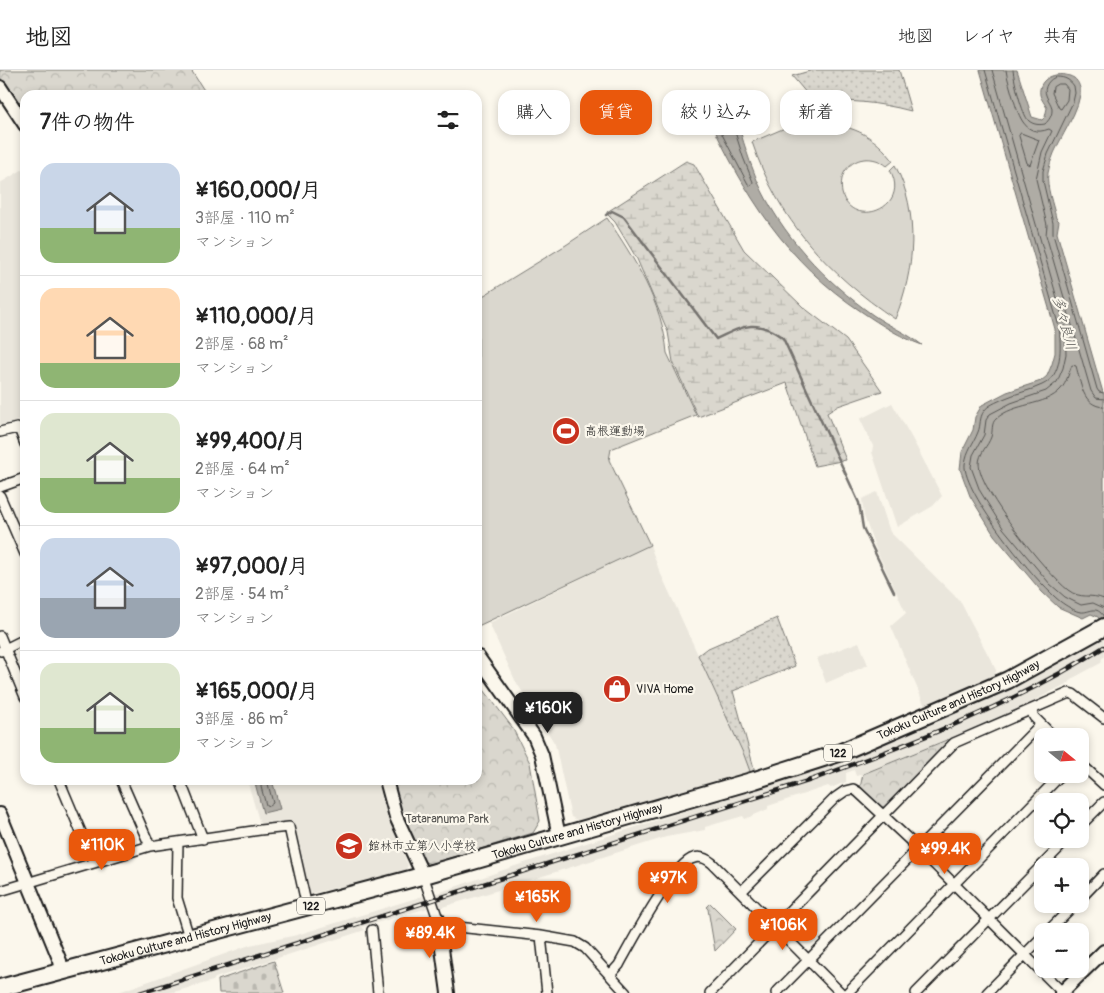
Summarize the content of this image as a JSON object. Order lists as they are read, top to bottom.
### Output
{
  "streets": {
    "highway": ["Tokoku Culture and History Highway", "122"]
  },
  "water": ["多々良川"],
  "parks": ["Tataranuma Park"],
  "places": {
    "sports": ["高根運動場"],
    "shop": ["VIVA Home"],
    "school or university": ["館林市立第八小学校"]
  },
  "north": "right",
  "page": {
    "header": "地図",
    "nav": ["地図", "レイヤ", "共有"],
    "chip": [
      "購入",
      "賃貸",
      "絞り込み",
      "新着"
    ],
    "heading": "7件の物件",
    "list": [
      {
        "name": "¥160,000/月",
        "note": "3部屋 · 110 m² · マンション"
      },
      {
        "name": "¥110,000/月",
        "note": "2部屋 · 68 m² · マンション"
      },
      {
        "name": "¥99,400/月",
        "note": "2部屋 · 64 m² · マンション"
      },
      {
        "name": "¥97,000/月",
        "note": "2部屋 · 54 m² · マンション"
      },
      {
        "name": "¥165,000/月",
        "note": "3部屋 · 86 m² · マンション"
      }
    ],
    "price": [
      "¥160K",
      "¥110K",
      "¥99.4K",
      "¥97K",
      "¥165K",
      "¥106K",
      "¥89.4K"
    ],
    "map_buttons": ["+", "−"]
  }
}
